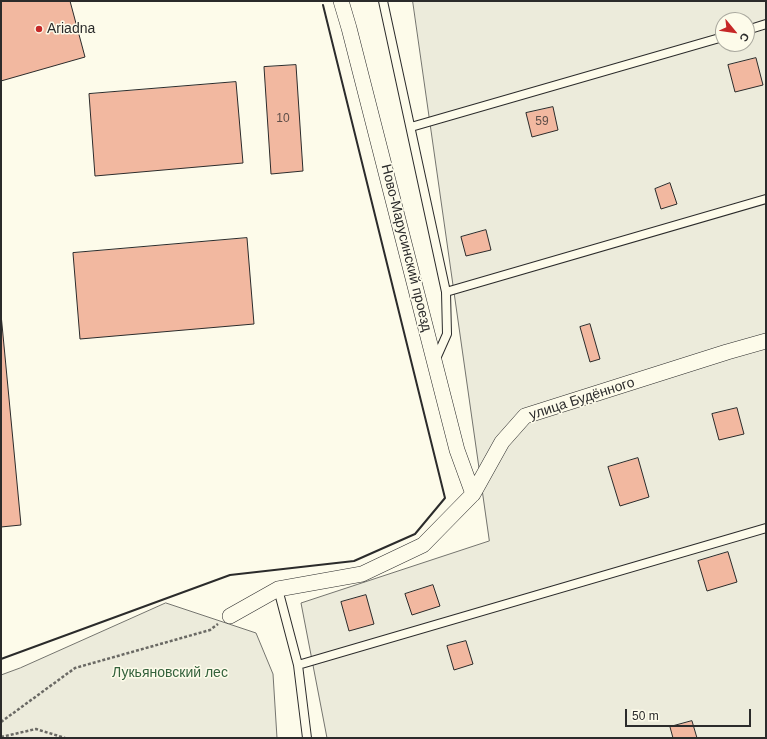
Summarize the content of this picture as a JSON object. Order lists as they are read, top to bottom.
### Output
{
  "streets": {
    "street": ["Ново-Марусинский проезд", "улица Будённого"]
  },
  "crossings": [
    ["Ново-Марусинский проезд", "улица Будённого"]
  ],
  "parks": ["Лукьяновский лес"],
  "places": ["Ariadna"],
  "house_numbers": ["10", "59"],
  "scale_bar": "50 m",
  "north": "bottom right"
}
